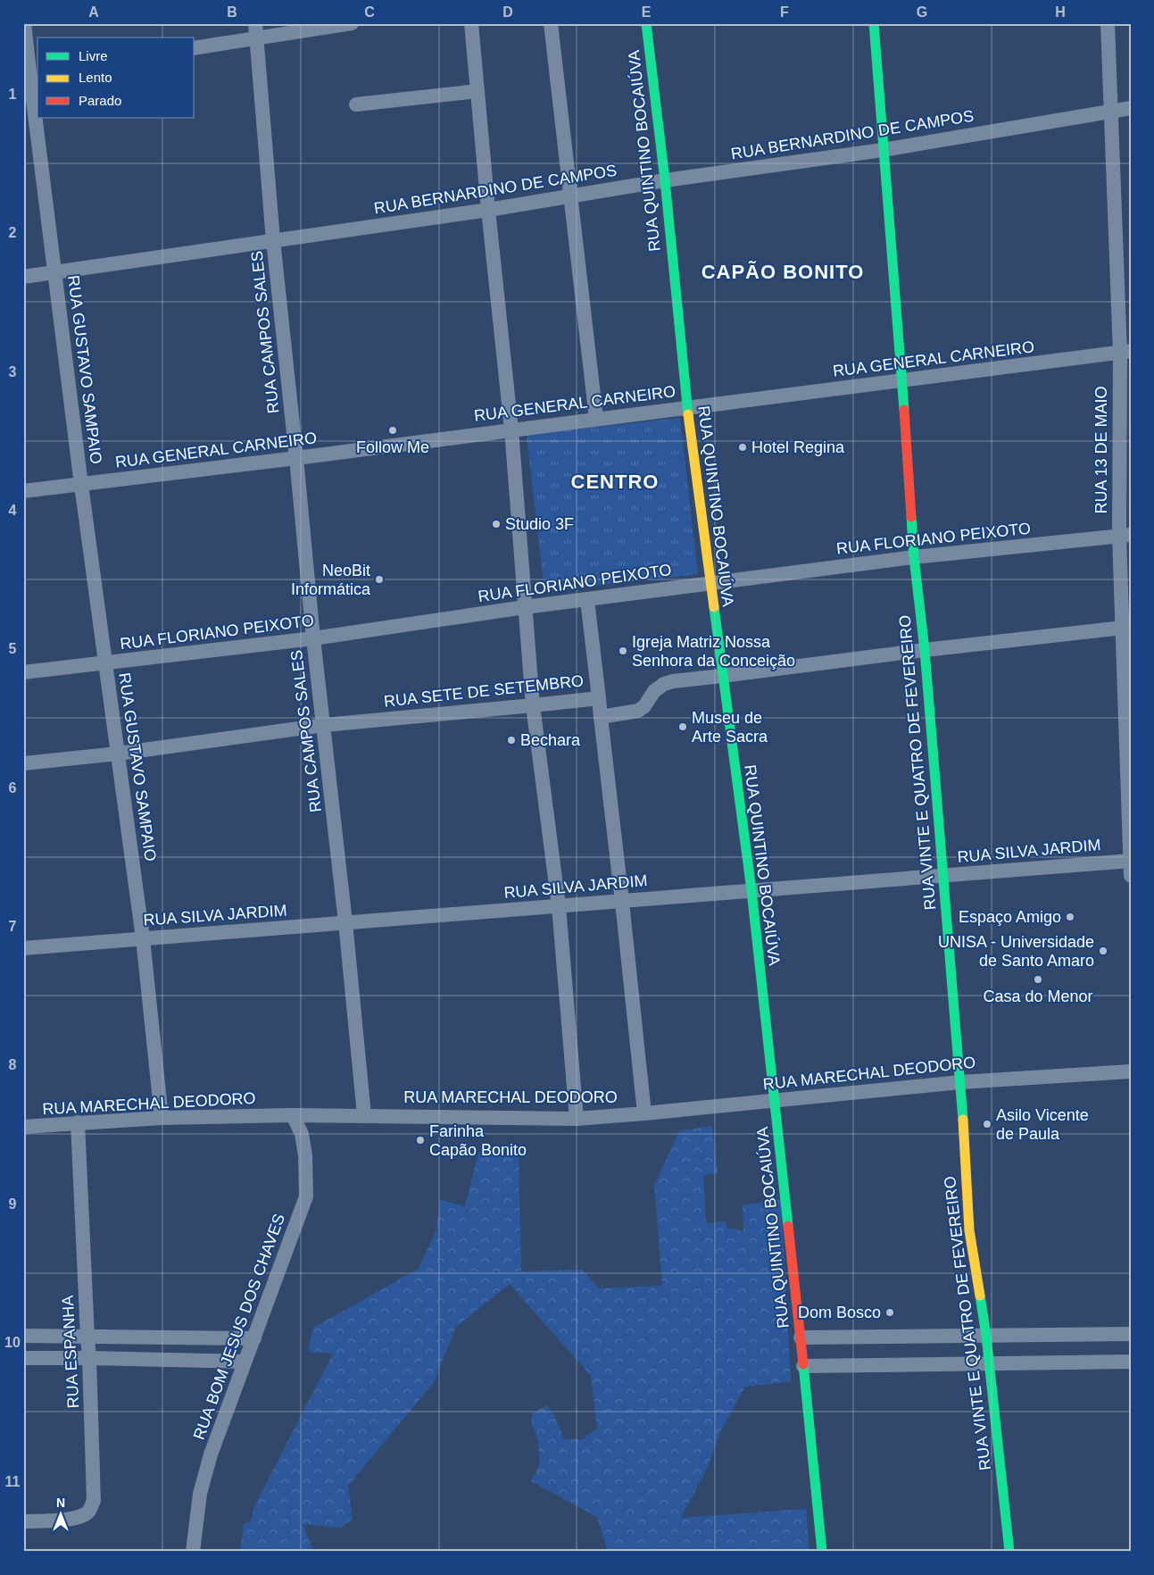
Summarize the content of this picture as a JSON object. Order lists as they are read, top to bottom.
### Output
{
  "streets": {
    "street": [
      "RUA BERNARDINO DE CAMPOS",
      "RUA QUINTINO BOCAIÚVA",
      "RUA CAMPOS SALES",
      "RUA GENERAL CARNEIRO",
      "RUA GUSTAVO SAMPAIO",
      "RUA 13 DE MAIO",
      "RUA FLORIANO PEIXOTO",
      "RUA SETE DE SETEMBRO",
      "RUA VINTE E QUATRO DE FEVEREIRO",
      "RUA SILVA JARDIM",
      "RUA MARECHAL DEODORO",
      "RUA BOM JESUS DOS CHAVES",
      "RUA ESPANHA"
    ]
  },
  "crossings": [
    ["RUA BERNARDINO DE CAMPOS", "RUA QUINTINO BOCAIÚVA"],
    ["RUA BERNARDINO DE CAMPOS", "RUA CAMPOS SALES"],
    ["RUA BERNARDINO DE CAMPOS", "RUA GUSTAVO SAMPAIO"],
    ["RUA BERNARDINO DE CAMPOS", "RUA 13 DE MAIO"],
    ["RUA BERNARDINO DE CAMPOS", "RUA VINTE E QUATRO DE FEVEREIRO"],
    ["RUA QUINTINO BOCAIÚVA", "RUA GENERAL CARNEIRO"],
    ["RUA QUINTINO BOCAIÚVA", "RUA FLORIANO PEIXOTO"],
    ["RUA QUINTINO BOCAIÚVA", "RUA SILVA JARDIM"],
    ["RUA QUINTINO BOCAIÚVA", "RUA MARECHAL DEODORO"],
    ["RUA CAMPOS SALES", "RUA GENERAL CARNEIRO"],
    ["RUA CAMPOS SALES", "RUA FLORIANO PEIXOTO"],
    ["RUA CAMPOS SALES", "RUA SETE DE SETEMBRO"],
    ["RUA CAMPOS SALES", "RUA SILVA JARDIM"],
    ["RUA CAMPOS SALES", "RUA MARECHAL DEODORO"],
    ["RUA GENERAL CARNEIRO", "RUA GUSTAVO SAMPAIO"],
    ["RUA GENERAL CARNEIRO", "RUA 13 DE MAIO"],
    ["RUA GENERAL CARNEIRO", "RUA VINTE E QUATRO DE FEVEREIRO"],
    ["RUA GUSTAVO SAMPAIO", "RUA FLORIANO PEIXOTO"],
    ["RUA GUSTAVO SAMPAIO", "RUA SETE DE SETEMBRO"],
    ["RUA GUSTAVO SAMPAIO", "RUA SILVA JARDIM"],
    ["RUA GUSTAVO SAMPAIO", "RUA MARECHAL DEODORO"],
    ["RUA 13 DE MAIO", "RUA FLORIANO PEIXOTO"],
    ["RUA 13 DE MAIO", "RUA SILVA JARDIM"],
    ["RUA FLORIANO PEIXOTO", "RUA VINTE E QUATRO DE FEVEREIRO"],
    ["RUA SETE DE SETEMBRO", "RUA SILVA JARDIM"],
    ["RUA SETE DE SETEMBRO", "RUA MARECHAL DEODORO"],
    ["RUA VINTE E QUATRO DE FEVEREIRO", "RUA SILVA JARDIM"],
    ["RUA VINTE E QUATRO DE FEVEREIRO", "RUA MARECHAL DEODORO"],
    ["RUA MARECHAL DEODORO", "RUA BOM JESUS DOS CHAVES"],
    ["RUA MARECHAL DEODORO", "RUA ESPANHA"]
  ],
  "districts": ["CAPÃO BONITO", "CENTRO"],
  "places": [
    "Follow Me",
    "Hotel Regina",
    "Studio 3F",
    "NeoBit Informática",
    "Igreja Matriz Nossa Senhora da Conceição",
    "Museu de Arte Sacra",
    "Bechara",
    "Espaço Amigo",
    "UNISA - Universidade de Santo Amaro",
    "Casa do Menor",
    "Asilo Vicente de Paula",
    "Farinha Capão Bonito",
    "Dom Bosco"
  ],
  "legend": ["Livre", "Lento", "Parado"],
  "north": "top",
  "grid": {
    "columns": [
      "A",
      "B",
      "C",
      "D",
      "E",
      "F",
      "G",
      "H"
    ],
    "rows": [
      "1",
      "2",
      "3",
      "4",
      "5",
      "6",
      "7",
      "8",
      "9",
      "10",
      "11"
    ]
  }
}
